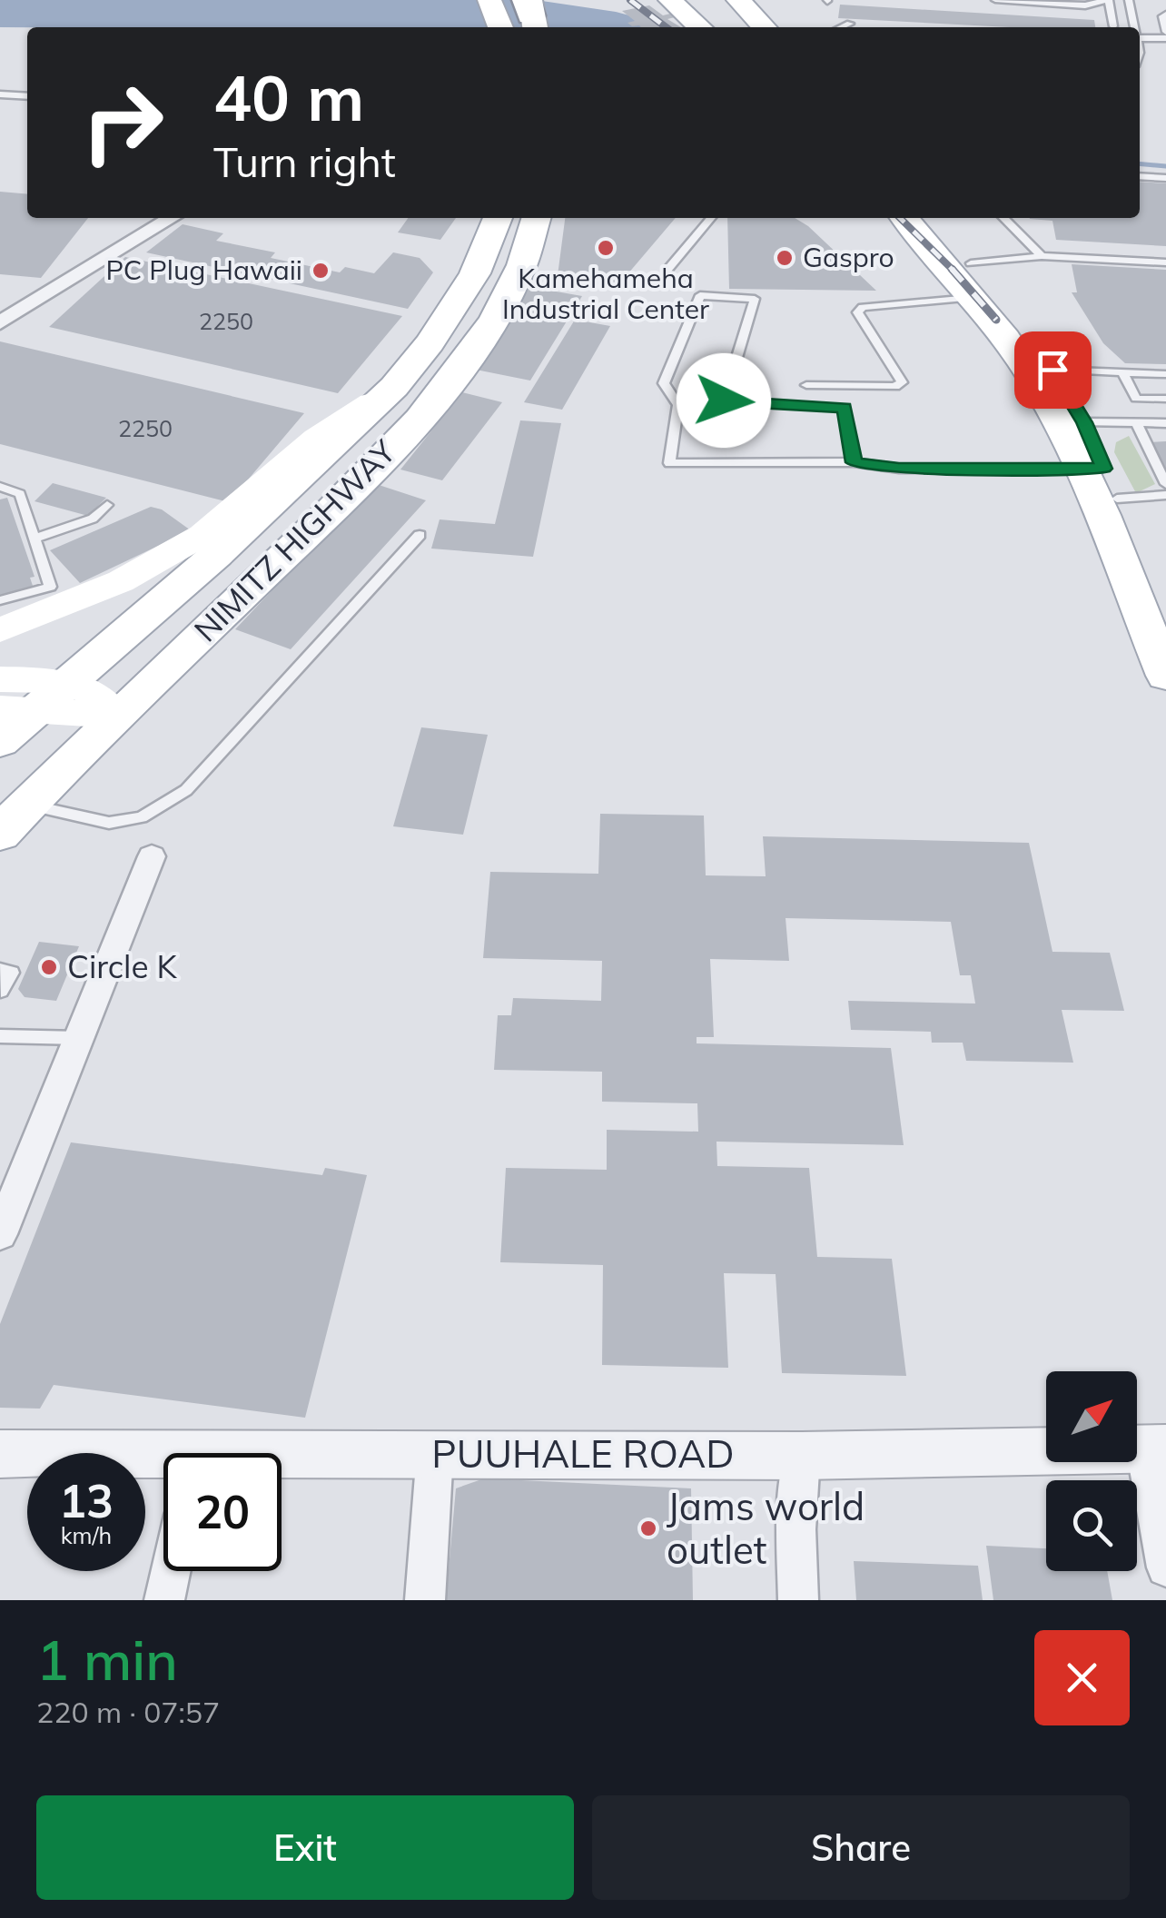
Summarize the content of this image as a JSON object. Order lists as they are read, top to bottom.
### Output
{
  "streets": {
    "main road": ["NIMITZ HIGHWAY"],
    "street": ["PUUHALE ROAD"]
  },
  "places": [
    "Kamehameha Industrial Center",
    "Gaspro",
    "PC Plug Hawaii",
    "Circle K",
    "Jams world outlet"
  ],
  "house_numbers": ["2250", "2250"],
  "north": "top right",
  "page": {
    "turn": ["40 m", "Turn right"],
    "speed": "13 km/h",
    "limit": "20",
    "heading": ["1 min", "220 m · 07:57"],
    "buttons": ["Exit", "Share"]
  }
}
